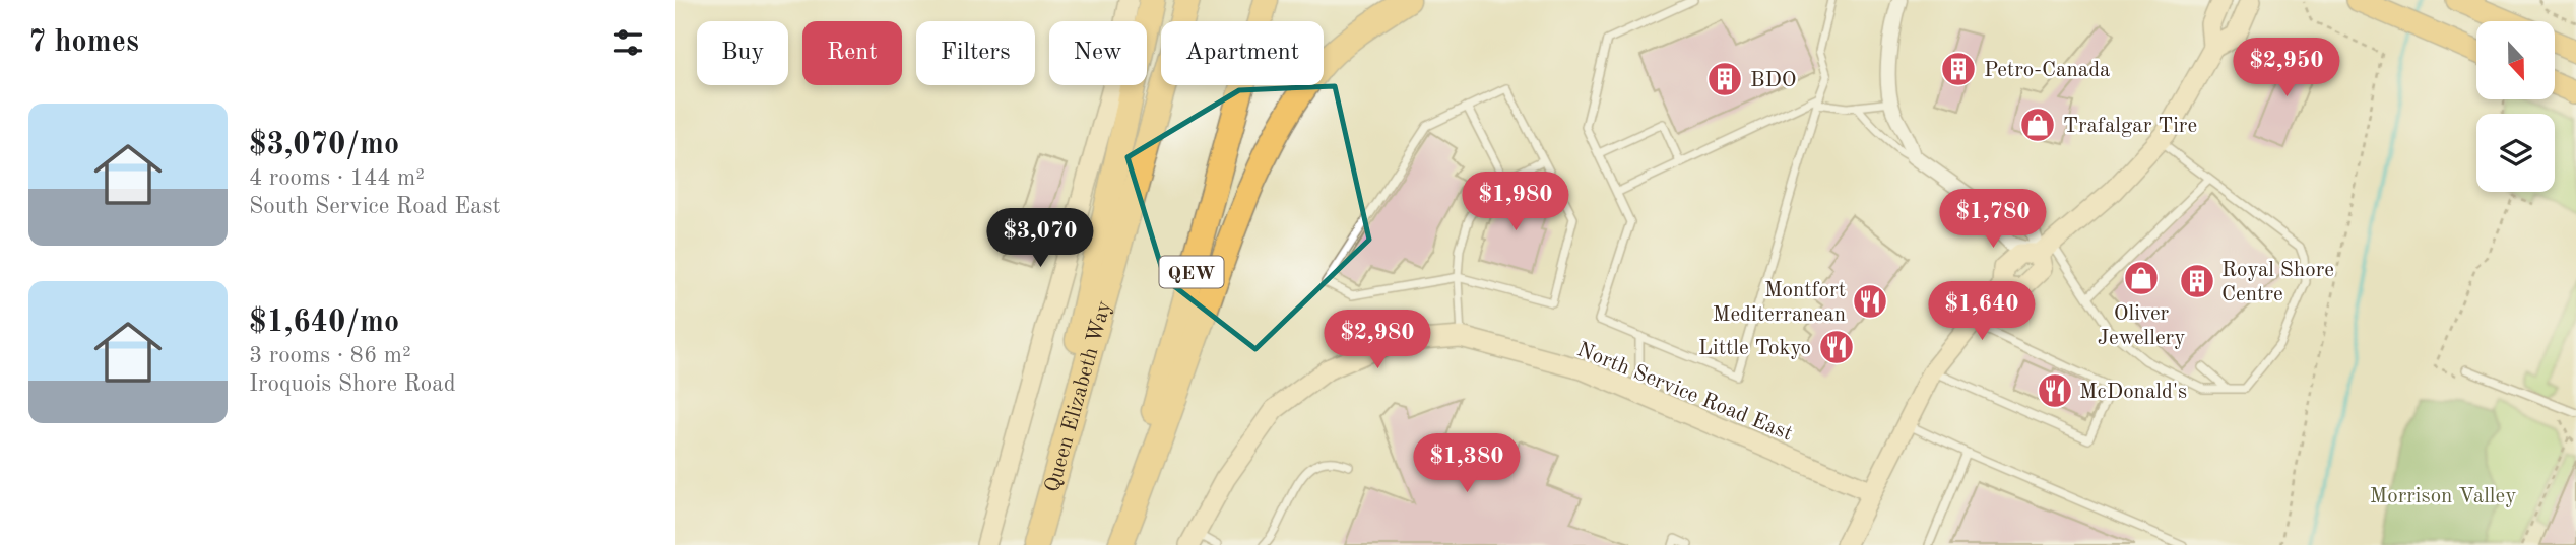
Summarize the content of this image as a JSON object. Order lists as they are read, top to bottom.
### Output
{
  "streets": {
    "highway": ["QEW", "Queen Elizabeth Way"],
    "street": ["North Service Road East"]
  },
  "parks": ["Morrison Valley"],
  "places": {
    "building": ["Petro-Canada", "BDO", "Royal Shore Centre"],
    "shop": ["Trafalgar Tire", "Oliver Jewellery"],
    "restaurant": ["Montfort Mediterranean", "Little Tokyo", "McDonald's"]
  },
  "north": "bottom",
  "page": {
    "heading": "7 homes",
    "chip": [
      "Buy",
      "Rent",
      "Filters",
      "New",
      "Apartment"
    ],
    "price": [
      "$2,950",
      "$1,980",
      "$1,780",
      "$3,070",
      "$1,640",
      "$2,980",
      "$1,380"
    ],
    "list": [
      {
        "name": "$3,070/mo",
        "note": "4 rooms · 144 m² · South Service Road East"
      },
      {
        "name": "$1,640/mo",
        "note": "3 rooms · 86 m² · Iroquois Shore Road"
      }
    ]
  }
}
